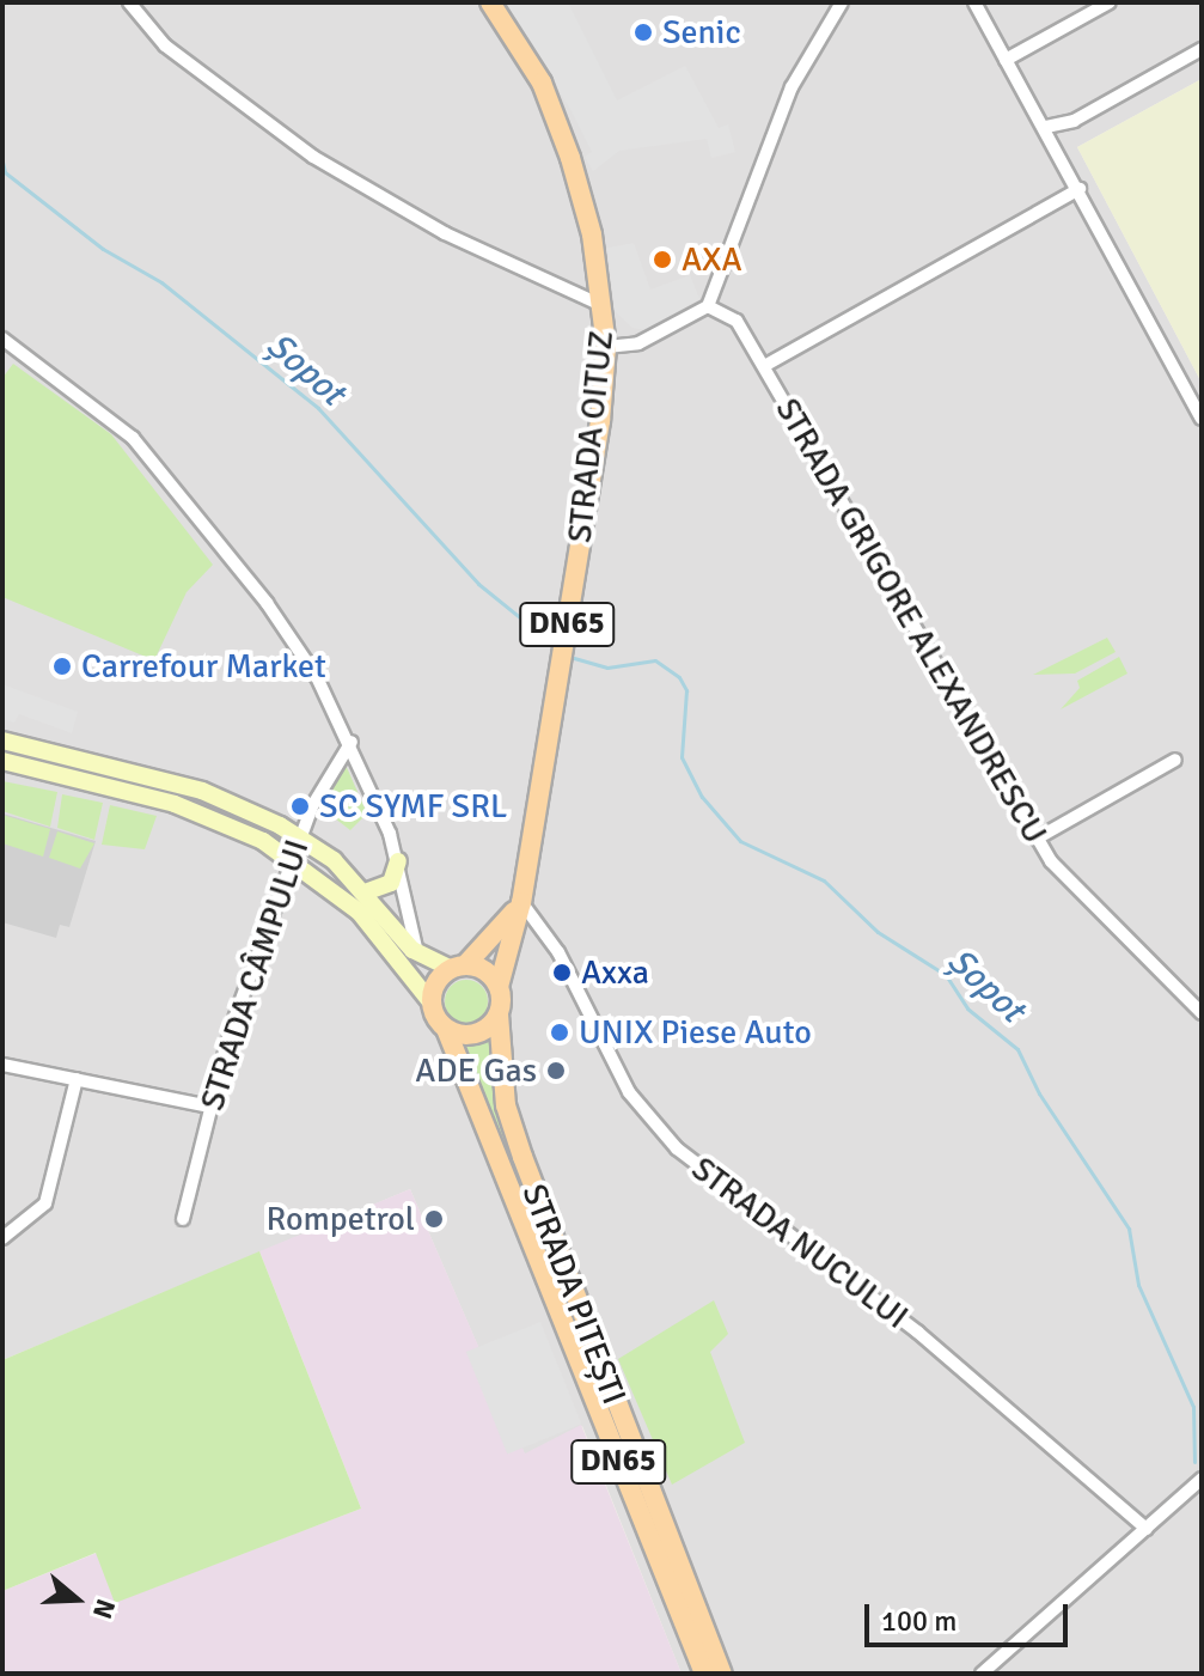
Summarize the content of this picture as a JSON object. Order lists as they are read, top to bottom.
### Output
{
  "streets": {
    "main road": ["STRADA OITUZ", "DN65", "STRADA PITEȘTI"],
    "street": ["STRADA GRIGORE ALEXANDRESCU", "STRADA CÂMPULUI", "STRADA NUCULUI"]
  },
  "crossings": [
    ["STRADA OITUZ", "DN65"],
    ["STRADA OITUZ", "STRADA NUCULUI"],
    ["STRADA OITUZ", "STRADA PITEȘTI"]
  ],
  "water": ["Șopot"],
  "places": [
    "Senic",
    "AXA",
    "Carrefour Market",
    "SC SYMF SRL",
    "Axxa",
    "UNIX Piese Auto",
    "ADE Gas",
    "Rompetrol"
  ],
  "scale_bar": "100 m",
  "north": "right"
}
